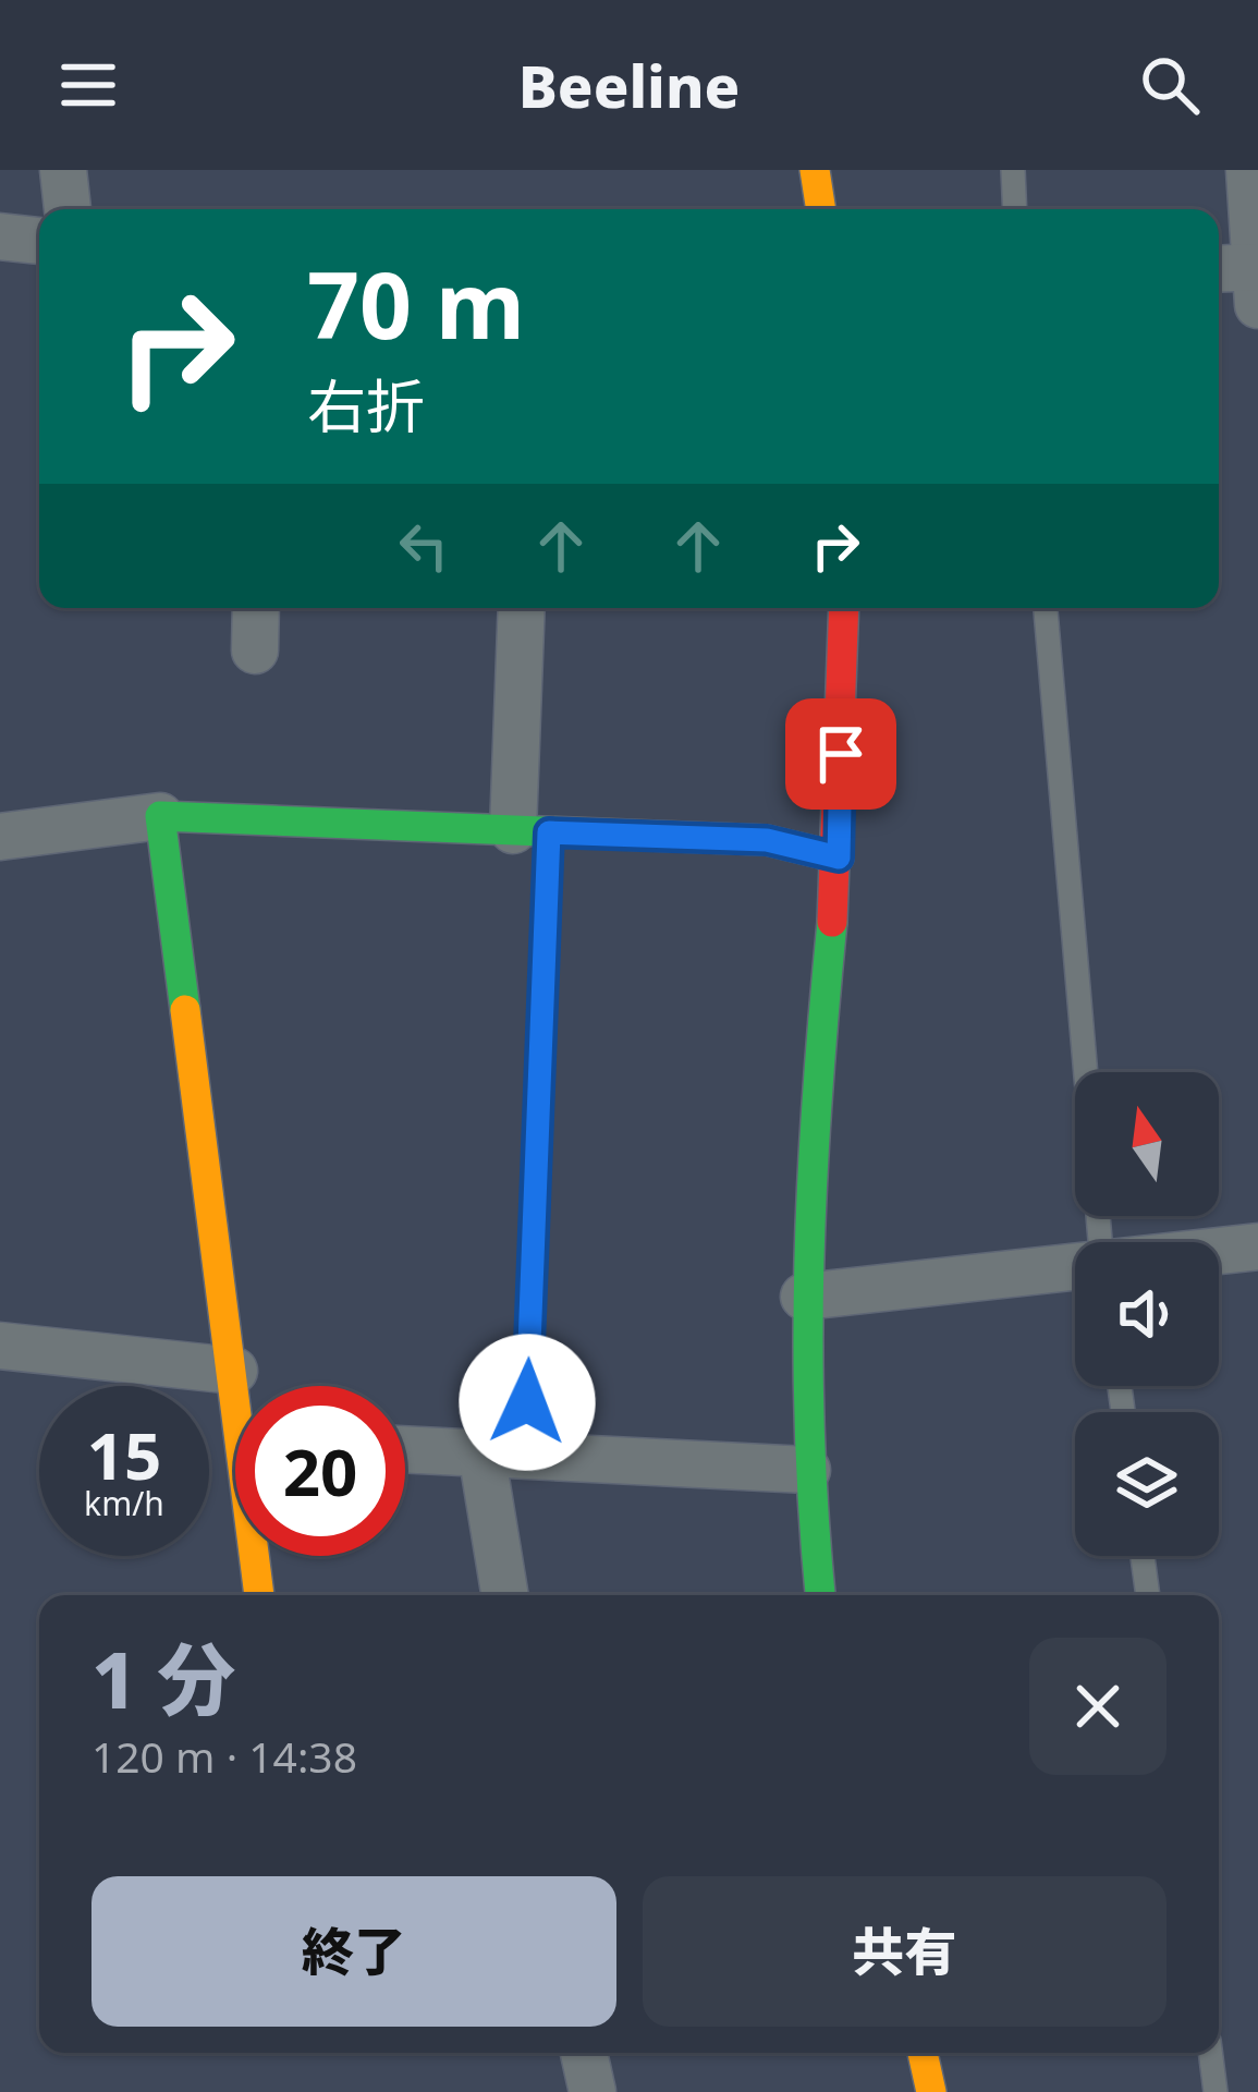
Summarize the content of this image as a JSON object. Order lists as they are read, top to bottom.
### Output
{
  "north": "top",
  "page": {
    "header": "Beeline",
    "turn": ["70 m", "右折"],
    "speed": "15 km/h",
    "limit": "20",
    "heading": ["1 分", "120 m · 14:38"],
    "buttons": ["終了", "共有"]
  }
}
